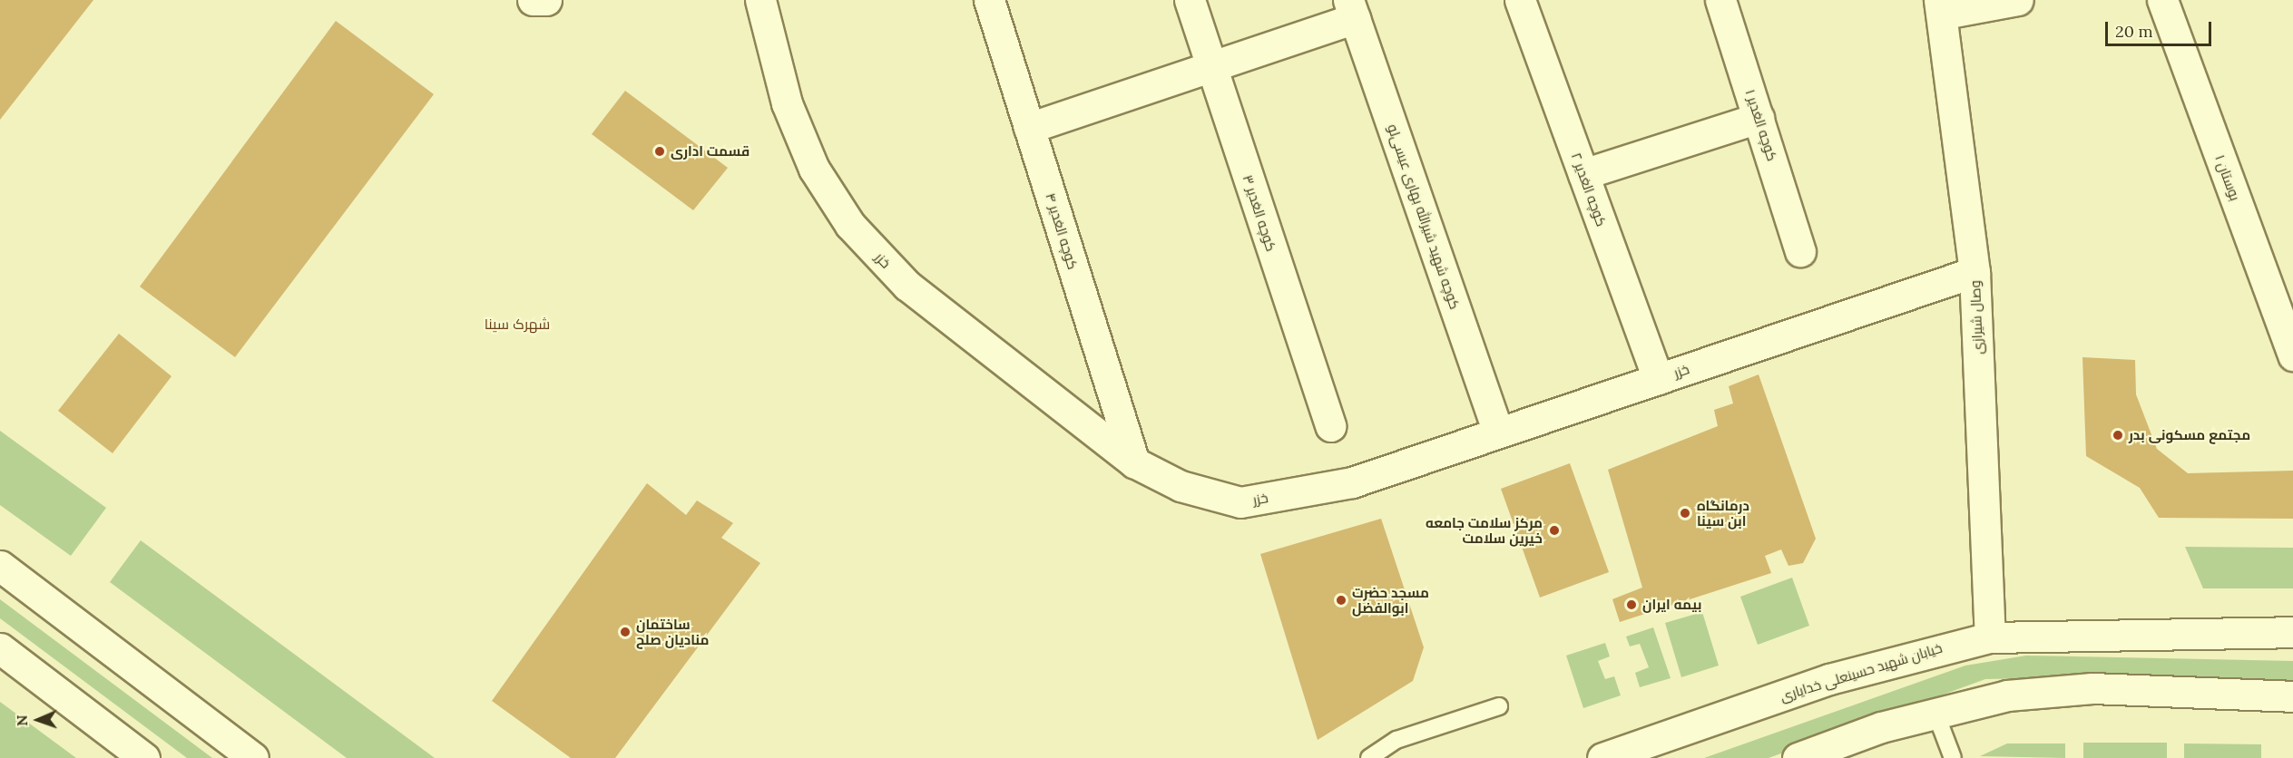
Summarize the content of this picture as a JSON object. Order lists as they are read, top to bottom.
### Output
{
  "streets": {
    "street": [
      "کوچه الغدیر ۱",
      "بوستان ۱",
      "کوچه الغدیر ۲",
      "کوچه الغدیر ۳",
      "کوچه شهید شیرالله بهاری عیسی‌لو",
      "کوچه الغدیر ۴",
      "خزر",
      "وصال شیرازی",
      "خیابان شهید حسینعلی خدایاری"
    ]
  },
  "crossings": [
    ["کوچه الغدیر ۲", "خزر"],
    ["کوچه شهید شیرالله بهاری عیسی‌لو", "خزر"],
    ["کوچه الغدیر ۴", "خزر"],
    ["خزر", "وصال شیرازی"],
    ["وصال شیرازی", "خیابان شهید حسینعلی خدایاری"]
  ],
  "districts": ["شهرک سینا"],
  "places": [
    "قسمت اداری",
    "مجتمع مسکونی بدر",
    "درمانگاه ابن سینا",
    "مرکز سلامت جامعه خیرین سلامت",
    "مسجد حضرت ابوالفضل",
    "بیمه ایران",
    "ساختمان منادیان صلح"
  ],
  "scale_bar": "20 m",
  "north": "left"
}
